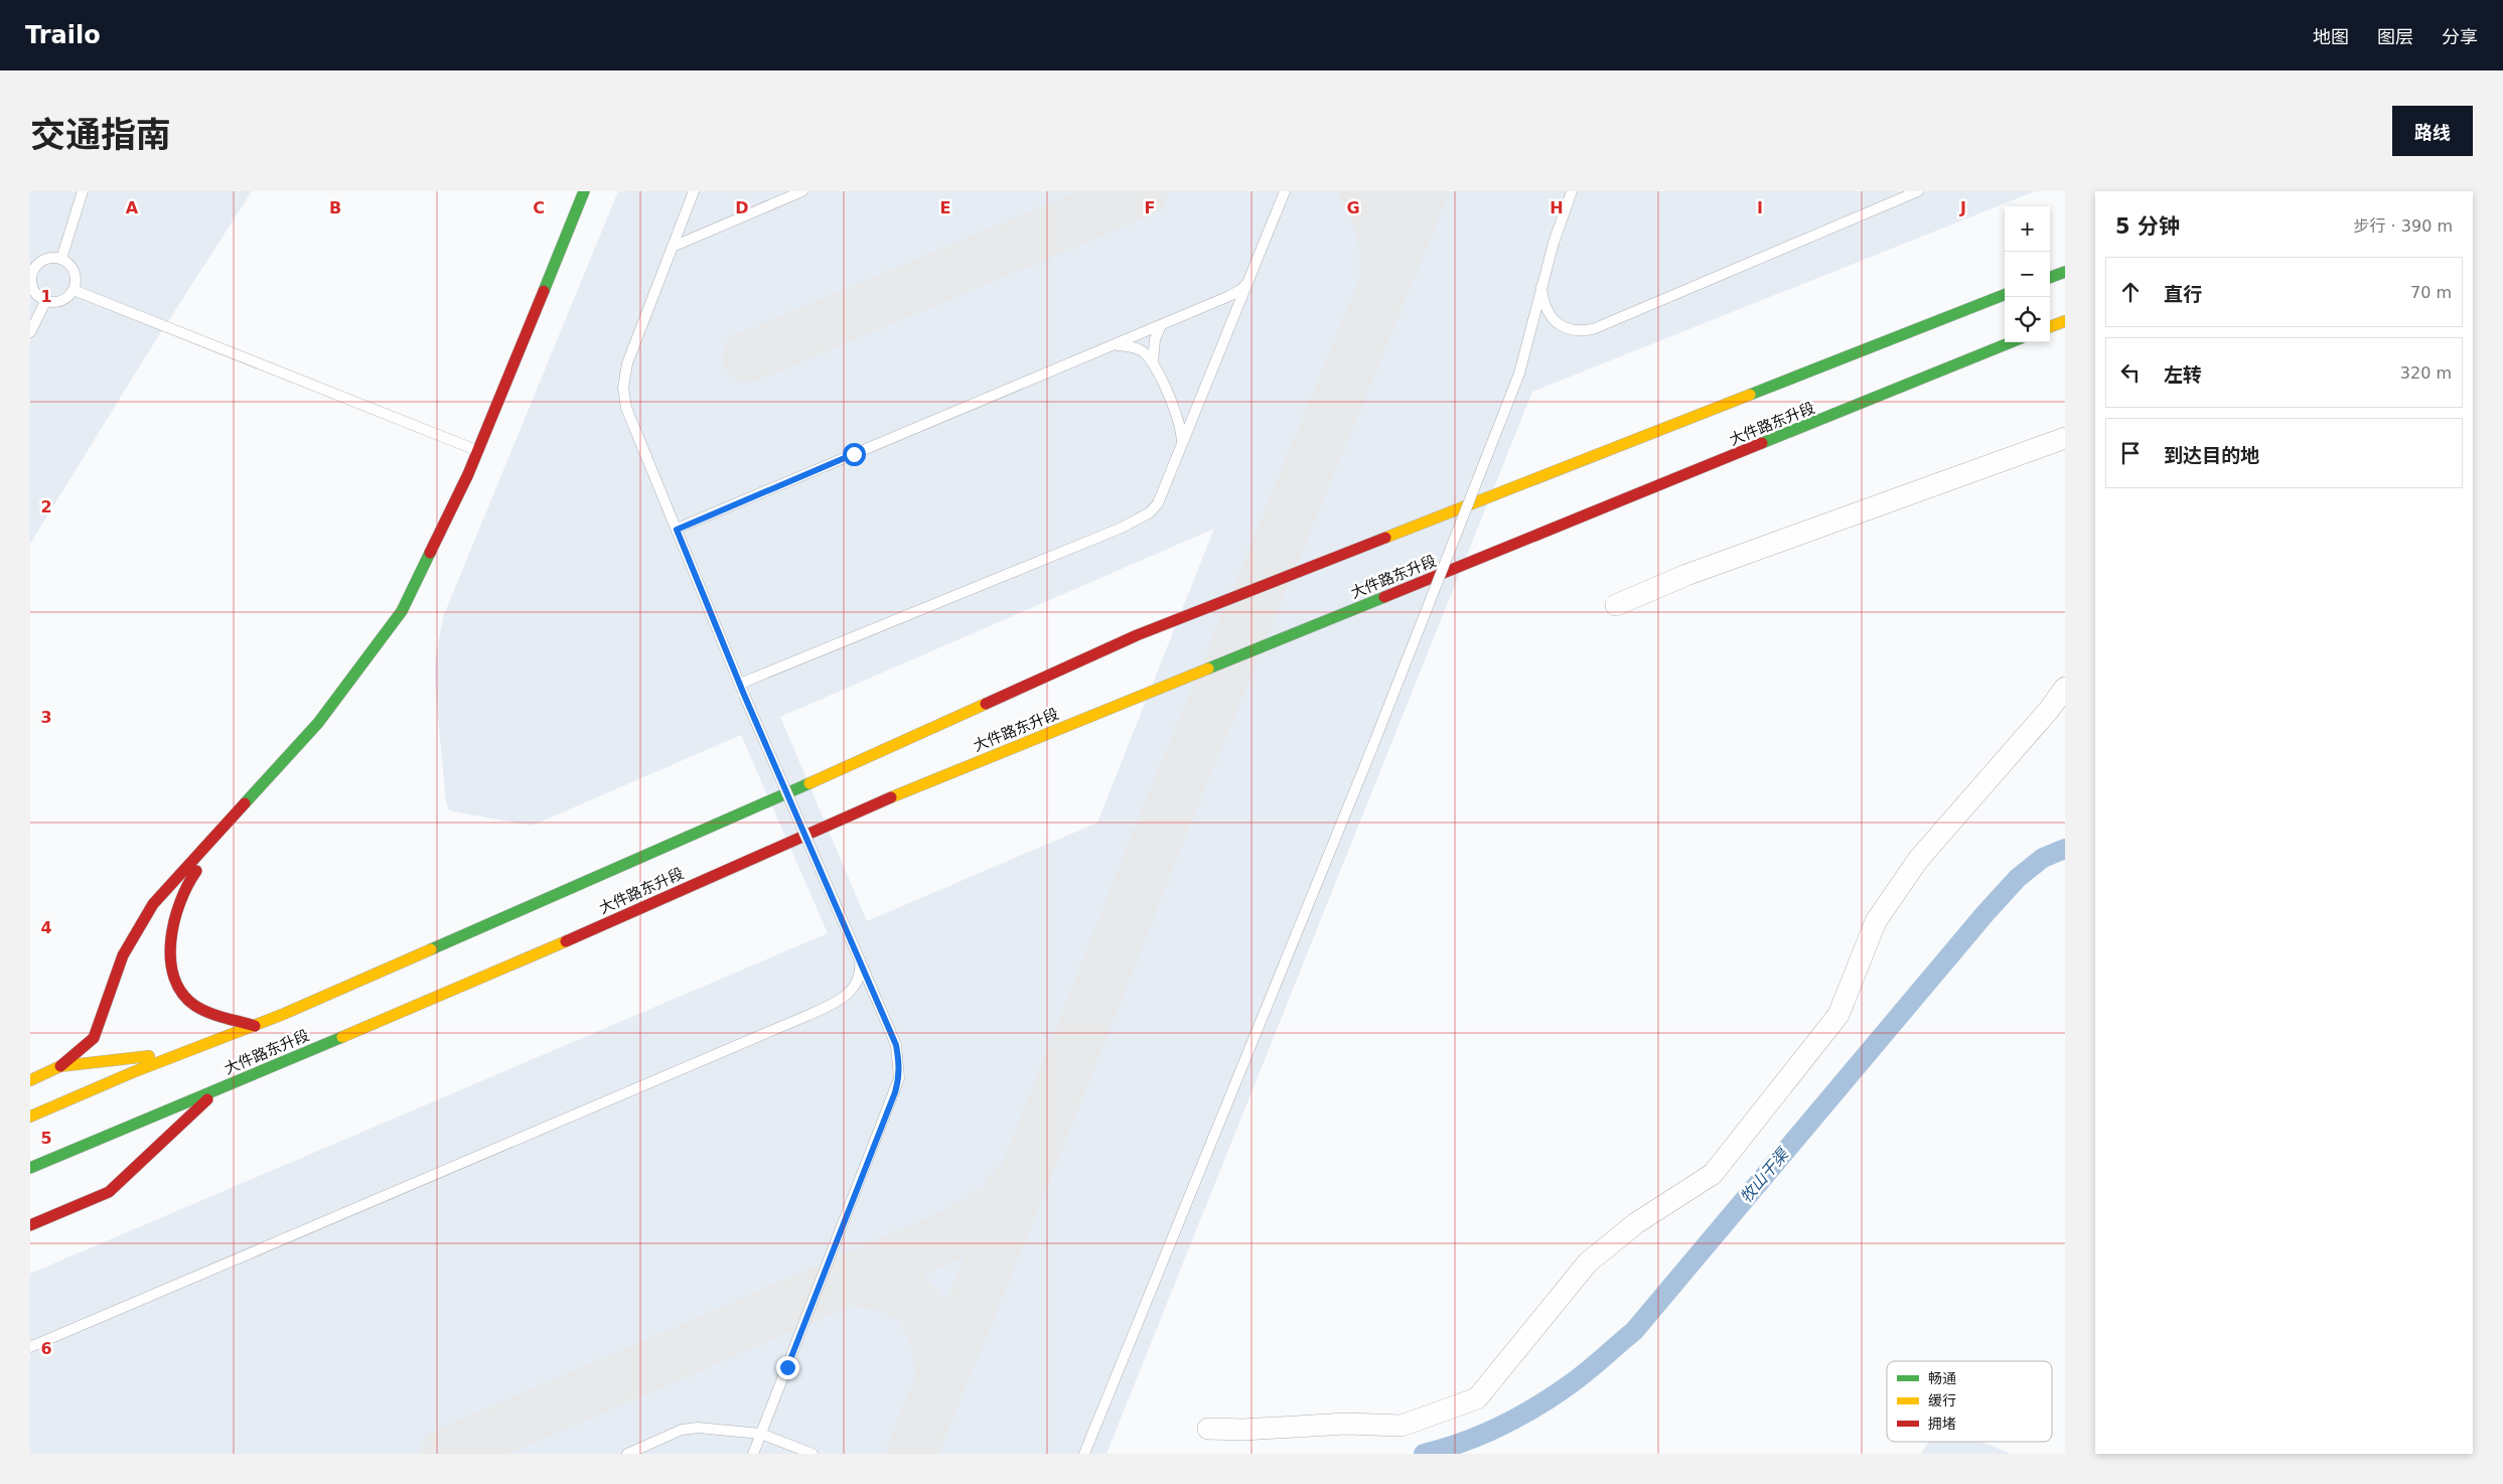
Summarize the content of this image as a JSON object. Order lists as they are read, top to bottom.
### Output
{
  "streets": {
    "main road": ["大件路东升段"]
  },
  "water": ["牧山干渠"],
  "legend": ["畅通", "缓行", "拥堵"],
  "page": {
    "header": "Trailo",
    "nav": ["地图", "图层", "分享"],
    "title": "交通指南",
    "buttons": "路线",
    "heading": ["5 分钟", "步行 · 390 m"],
    "map_buttons": ["+", "−"],
    "list": [
      ["直行", "70 m"],
      ["左转", "320 m"],
      "到达目的地"
    ]
  },
  "grid": {
    "columns": [
      "A",
      "B",
      "C",
      "D",
      "E",
      "F",
      "G",
      "H",
      "I",
      "J"
    ],
    "rows": [
      "1",
      "2",
      "3",
      "4",
      "5",
      "6"
    ]
  }
}
